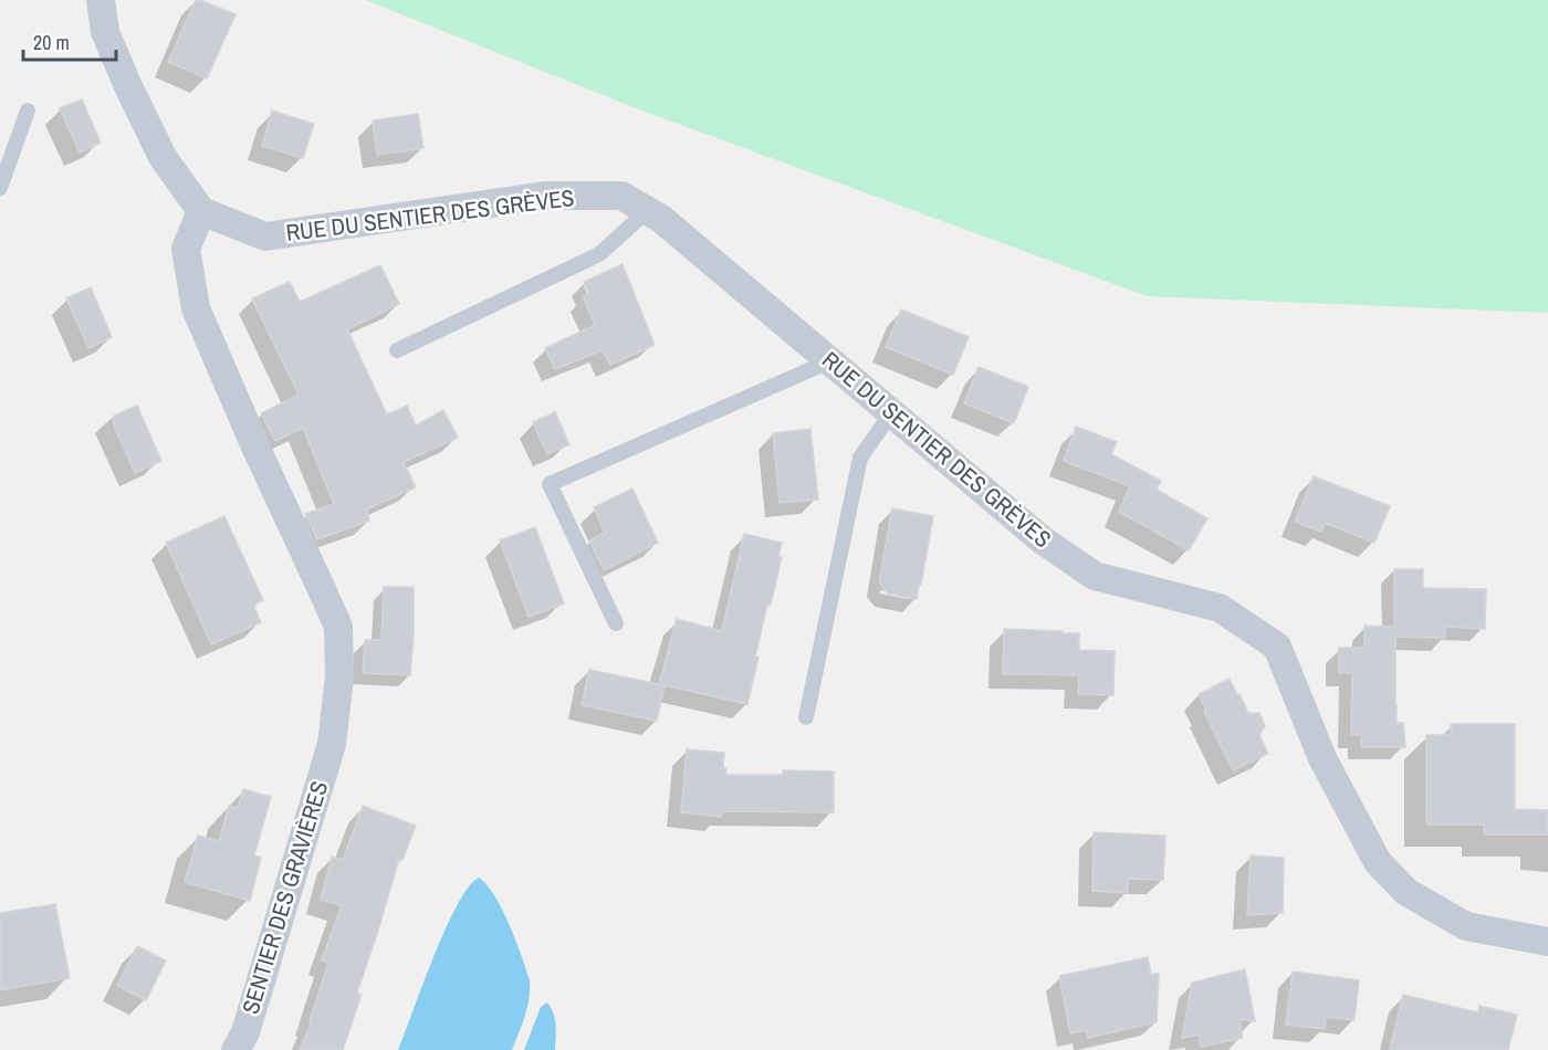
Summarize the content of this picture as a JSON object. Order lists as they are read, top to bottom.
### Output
{
  "streets": {
    "street": ["RUE DU SENTIER DES GRÈVES", "SENTIER DES GRAVIÈRES"]
  },
  "crossings": [
    ["RUE DU SENTIER DES GRÈVES", "SENTIER DES GRAVIÈRES"]
  ],
  "scale_bar": "20 m"
}
